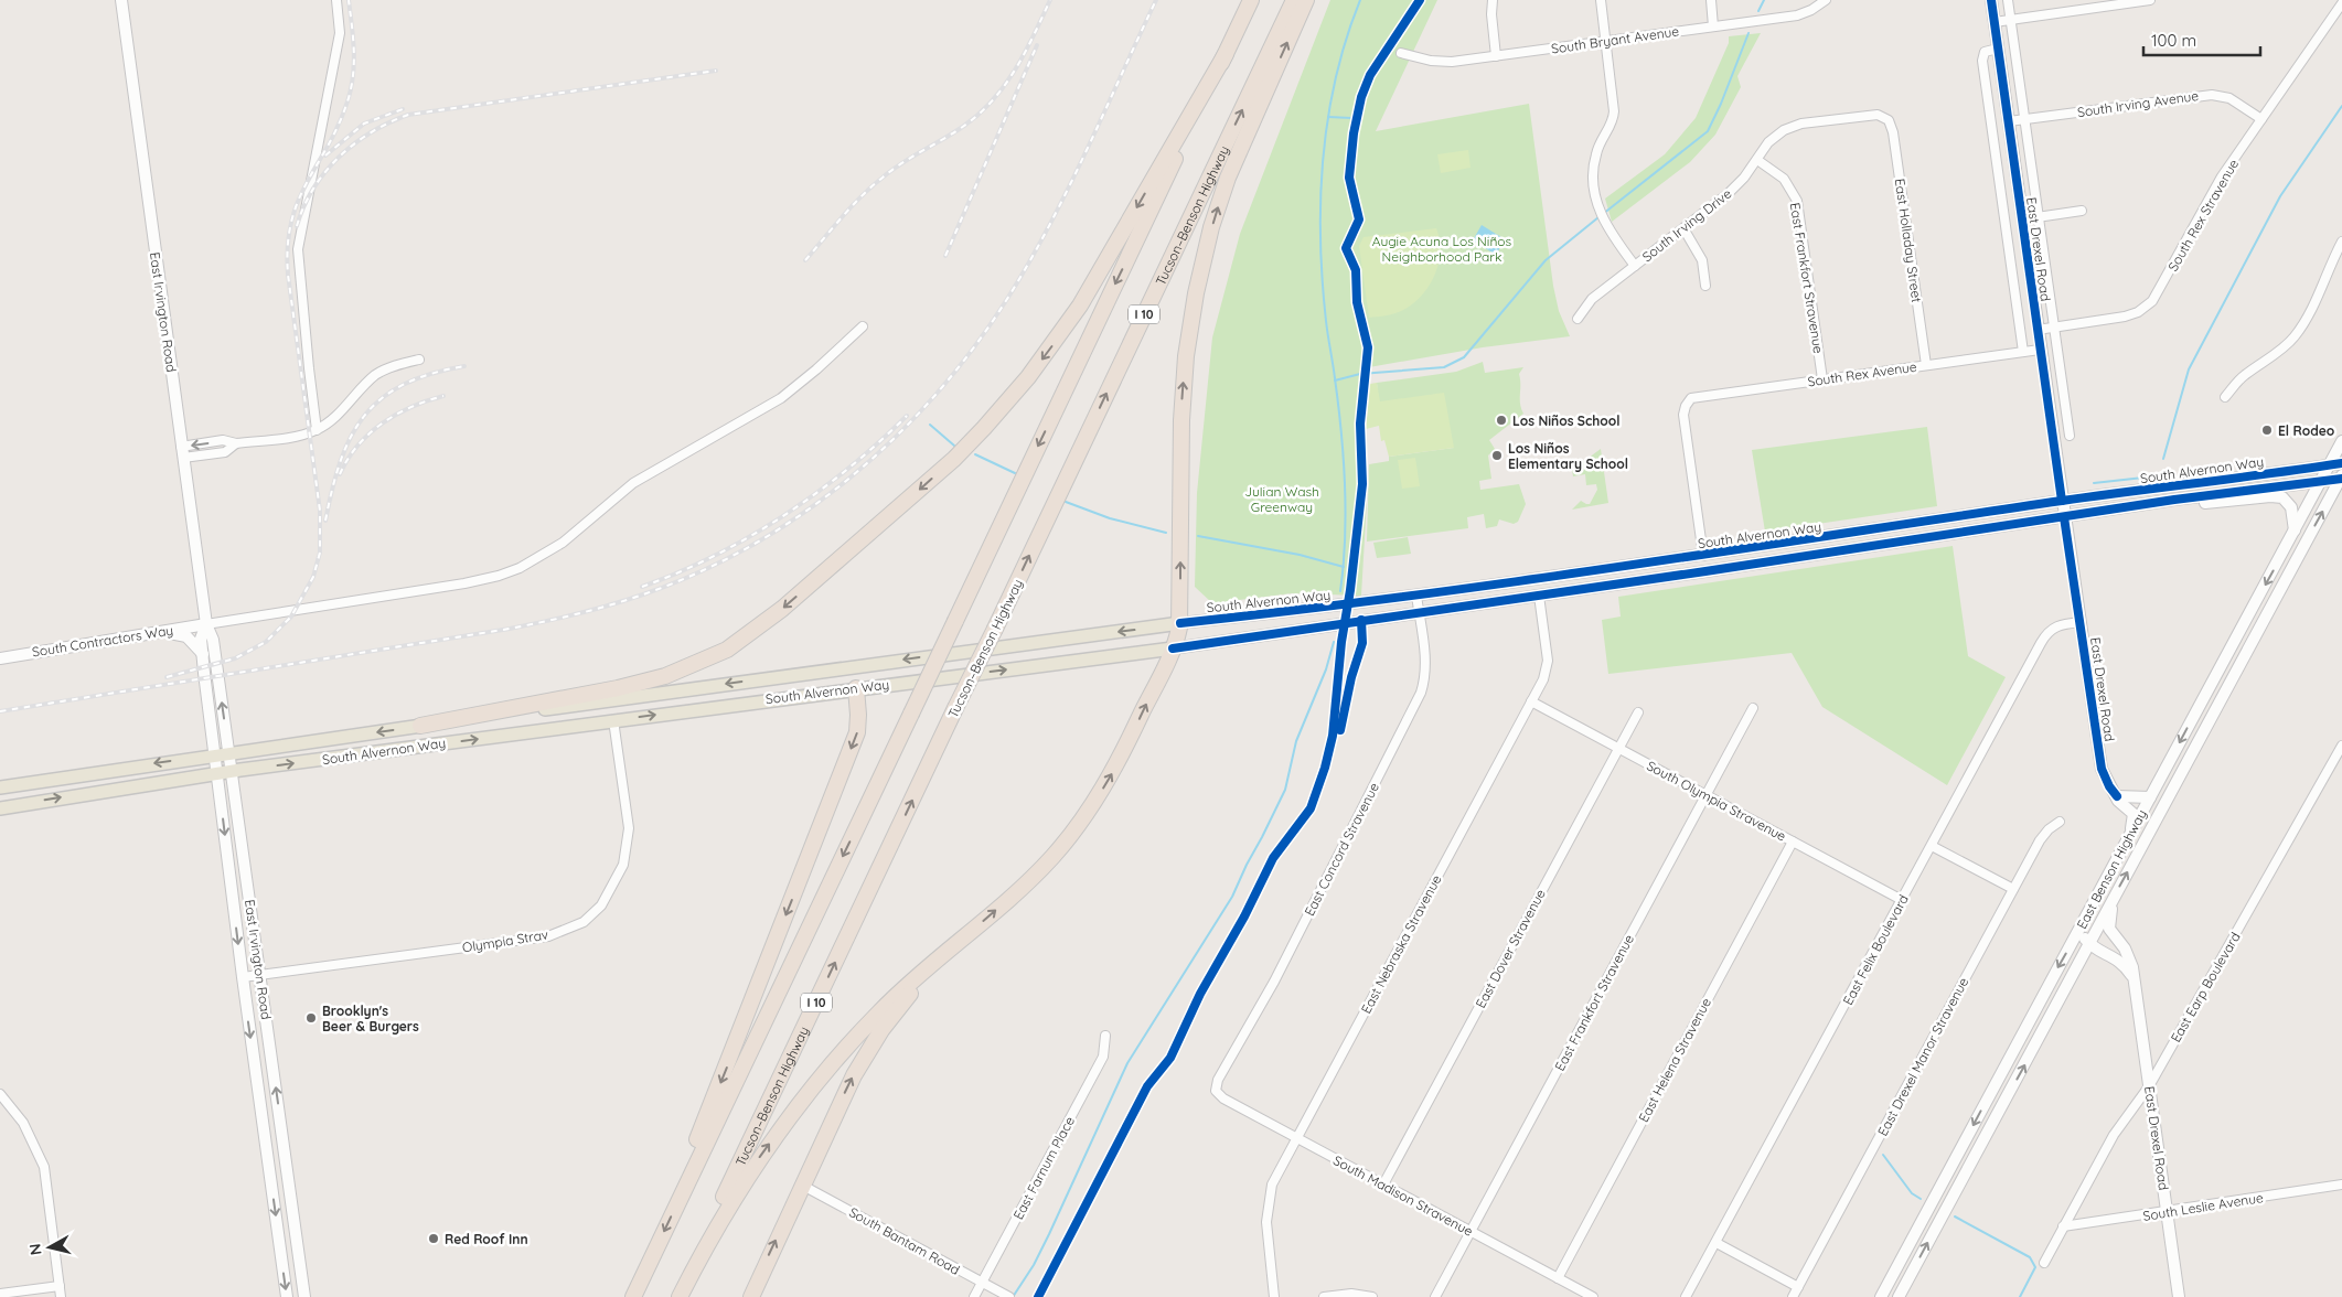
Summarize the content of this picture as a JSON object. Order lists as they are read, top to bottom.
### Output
{
  "streets": {
    "highway": ["Tucson–Benson Highway", "I 10"],
    "main road": [
      "East Drexel Road",
      "East Irvington Road",
      "South Alvernon Way",
      "South Contractors Way",
      "East Benson Highway"
    ],
    "street": [
      "South Bryant Avenue",
      "South Irving Avenue",
      "South Rex Stravenue",
      "South Irving Drive",
      "East Holladay Street",
      "East Frankfort Stravenue",
      "South Rex Avenue",
      "South Olympia Stravenue",
      "East Concord Stravenue",
      "Olympia Strav",
      "East Nebraska Stravenue",
      "East Dover Stravenue",
      "East Felix Boulevard",
      "East Earp Boulevard",
      "East Drexel Manor Stravenue",
      "East Helena Stravenue",
      "East Farnum Place",
      "South Madison Stravenue",
      "South Leslie Avenue",
      "South Bantam Road"
    ]
  },
  "crossings": [
    ["South Irving Avenue", "South Rex Stravenue"],
    ["South Irving Avenue", "East Drexel Road"],
    ["South Rex Stravenue", "East Drexel Road"],
    ["South Irving Drive", "East Holladay Street"],
    ["South Irving Drive", "East Frankfort Stravenue"],
    ["East Holladay Street", "South Rex Avenue"],
    ["East Drexel Road", "South Rex Avenue"],
    ["East Drexel Road", "South Alvernon Way"],
    ["East Drexel Road", "East Benson Highway"],
    ["East Drexel Road", "East Felix Boulevard"],
    ["East Drexel Road", "East Earp Boulevard"],
    ["East Drexel Road", "South Leslie Avenue"],
    ["East Frankfort Stravenue", "South Rex Avenue"],
    ["East Frankfort Stravenue", "South Olympia Stravenue"],
    ["East Frankfort Stravenue", "South Madison Stravenue"],
    ["East Irvington Road", "South Alvernon Way"],
    ["East Irvington Road", "South Contractors Way"],
    ["East Irvington Road", "Olympia Strav"],
    ["South Rex Avenue", "South Alvernon Way"],
    ["South Alvernon Way", "East Concord Stravenue"],
    ["South Alvernon Way", "East Benson Highway"],
    ["South Alvernon Way", "Olympia Strav"],
    ["South Alvernon Way", "East Nebraska Stravenue"],
    ["South Olympia Stravenue", "East Nebraska Stravenue"],
    ["South Olympia Stravenue", "East Dover Stravenue"],
    ["South Olympia Stravenue", "East Felix Boulevard"],
    ["South Olympia Stravenue", "East Helena Stravenue"],
    ["East Concord Stravenue", "South Madison Stravenue"],
    ["East Nebraska Stravenue", "South Madison Stravenue"],
    ["East Dover Stravenue", "South Madison Stravenue"],
    ["East Earp Boulevard", "South Leslie Avenue"],
    ["East Helena Stravenue", "South Madison Stravenue"],
    ["East Farnum Place", "South Bantam Road"]
  ],
  "parks": ["Augie Acuna Los Niños Neighborhood Park", "Julian Wash Greenway"],
  "places": [
    "Los Niños School",
    "El Rodeo",
    "Los Niños Elementary School",
    "Brooklyn's Beer & Burgers",
    "Red Roof Inn"
  ],
  "scale_bar": "100 m",
  "north": "left"
}
